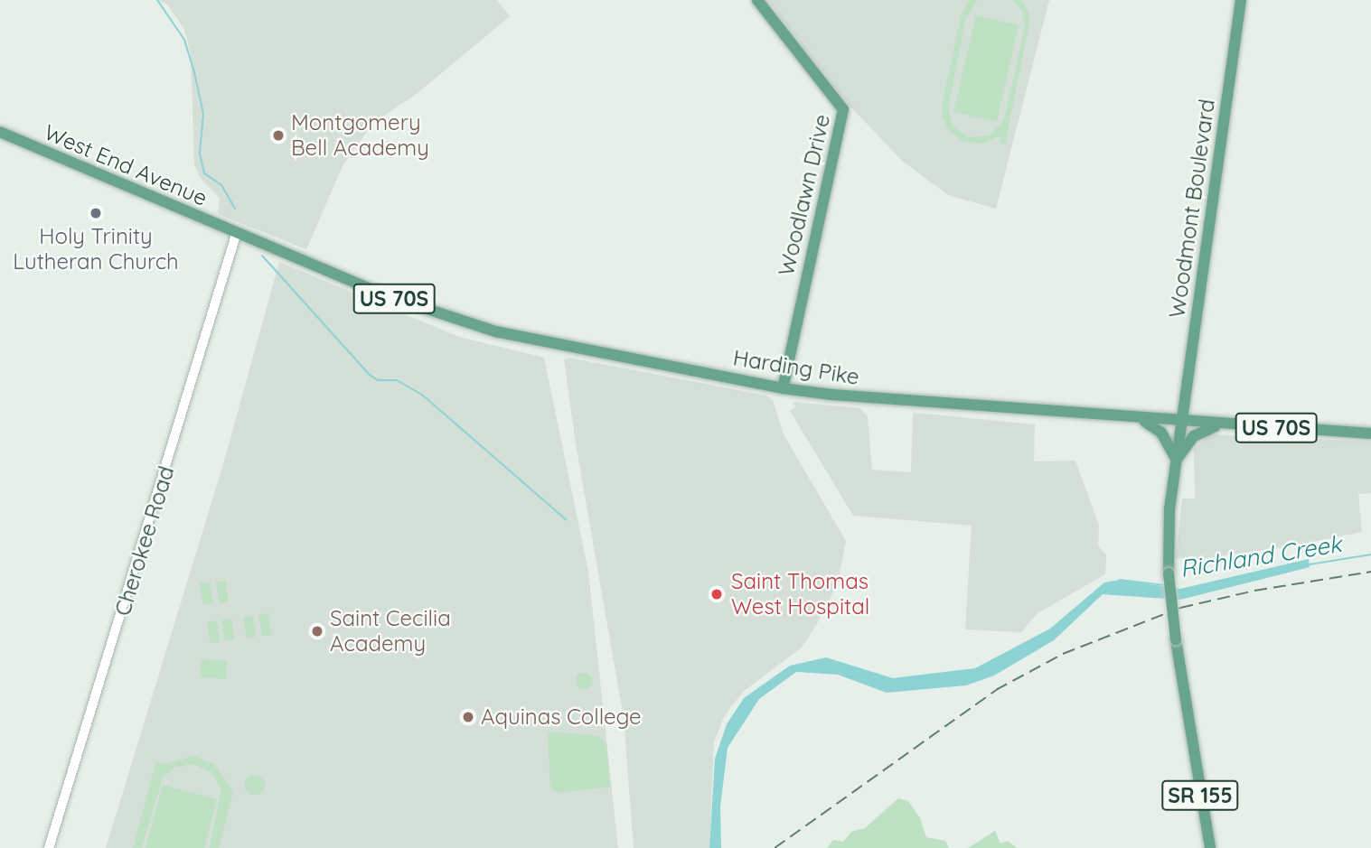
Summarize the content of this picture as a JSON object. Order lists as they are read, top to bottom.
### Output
{
  "streets": {
    "main road": [
      "West End Avenue",
      "Woodlawn Drive",
      "Woodmont Boulevard",
      "US 70S",
      "Harding Pike",
      "SR 155"
    ],
    "street": ["Cherokee Road"]
  },
  "crossings": [
    ["West End Avenue", "Harding Pike"],
    ["West End Avenue", "Cherokee Road"],
    ["Woodlawn Drive", "Harding Pike"],
    ["Woodmont Boulevard", "Harding Pike"],
    ["Woodmont Boulevard", "SR 155"],
    ["Harding Pike", "Cherokee Road"],
    ["Harding Pike", "SR 155"]
  ],
  "water": ["Richland Creek"],
  "places": [
    "Montgomery Bell Academy",
    "Holy Trinity Lutheran Church",
    "Saint Thomas West Hospital",
    "Saint Cecilia Academy",
    "Aquinas College"
  ]
}
